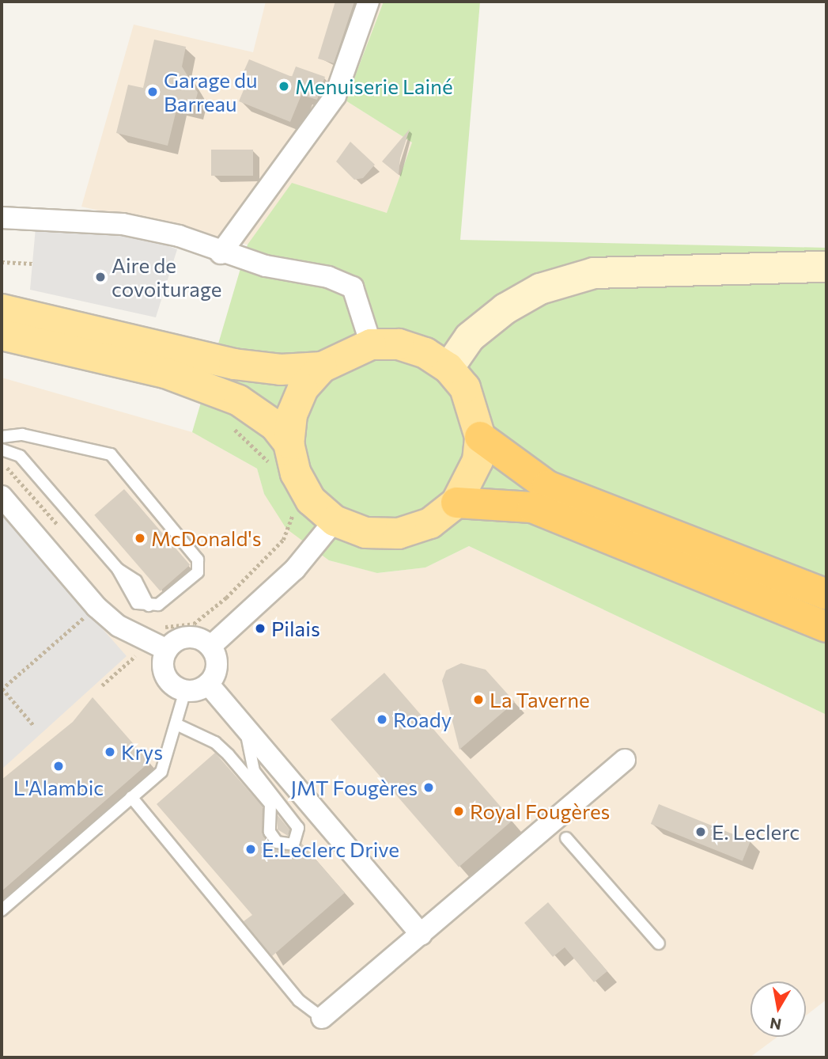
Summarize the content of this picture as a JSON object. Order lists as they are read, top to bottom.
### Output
{
  "places": [
    "Menuiserie Lainé",
    "Garage du Barreau",
    "Aire de covoiturage",
    "McDonald's",
    "Pilais",
    "La Taverne",
    "Roady",
    "Krys",
    "L'Alambic",
    "JMT Fougères",
    "Royal Fougères",
    "E. Leclerc",
    "E.Leclerc Drive"
  ],
  "north": "bottom"
}
